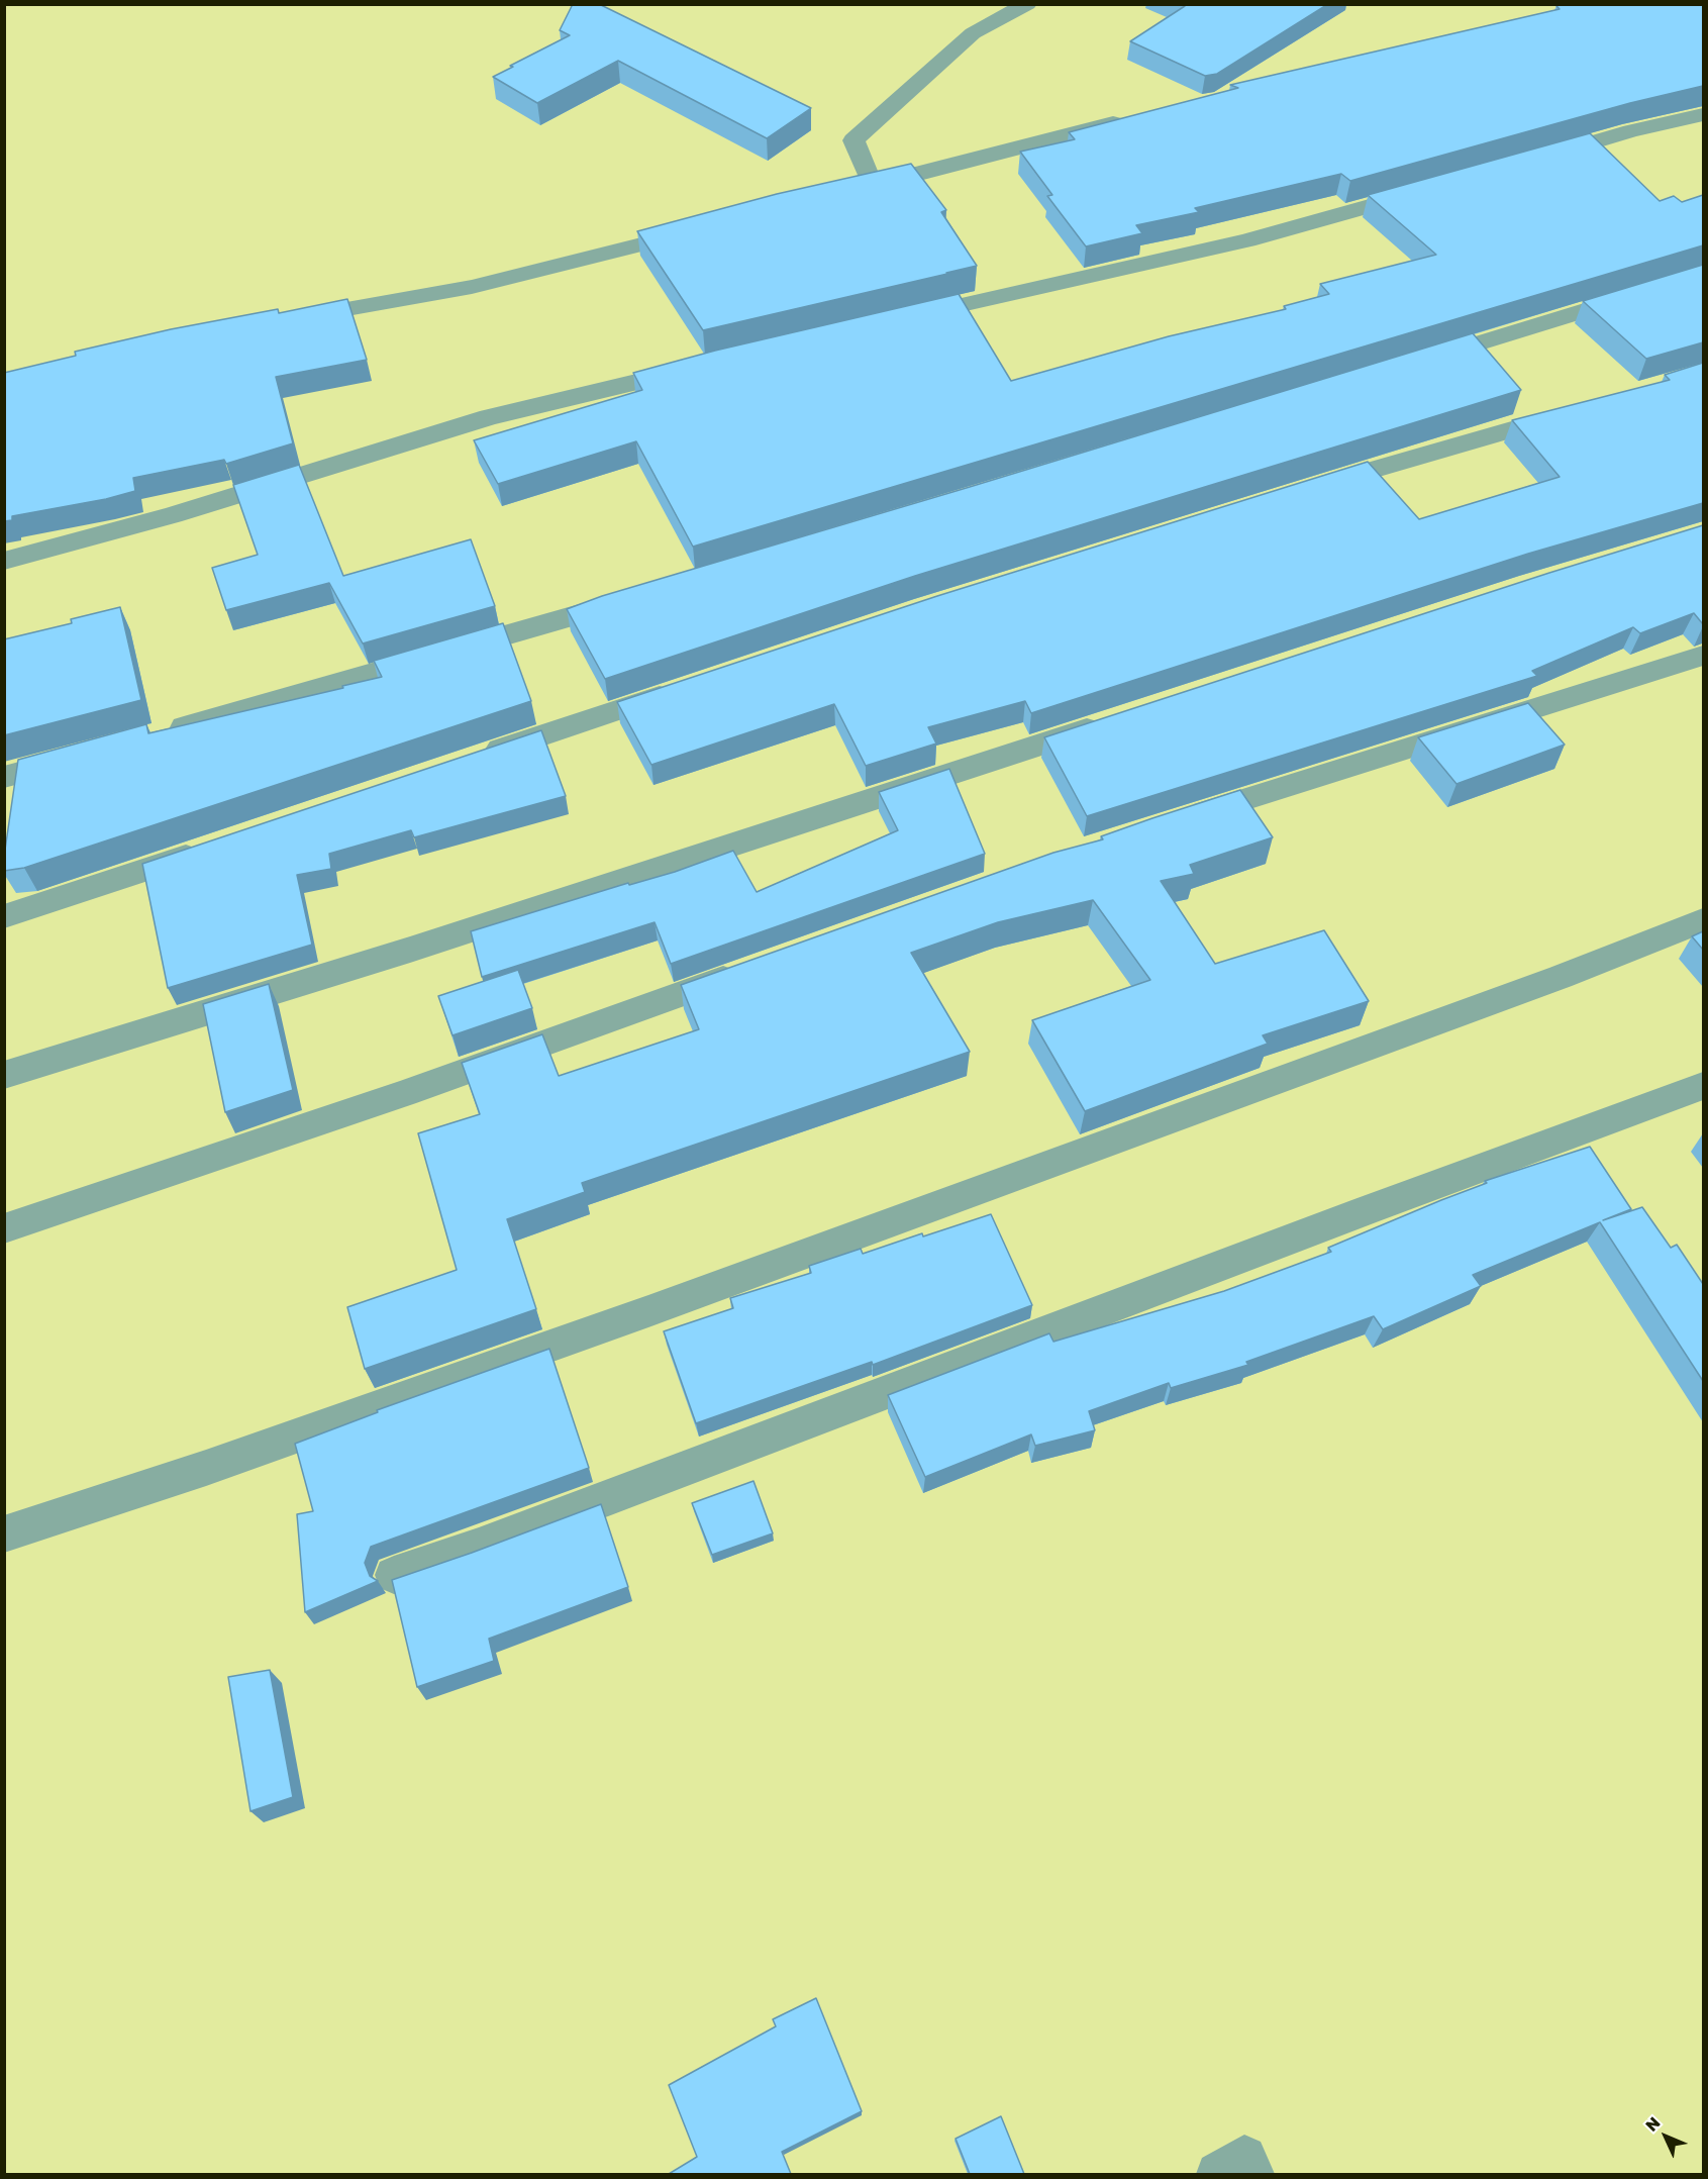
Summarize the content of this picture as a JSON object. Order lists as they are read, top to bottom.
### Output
{
  "north": "top left"
}
